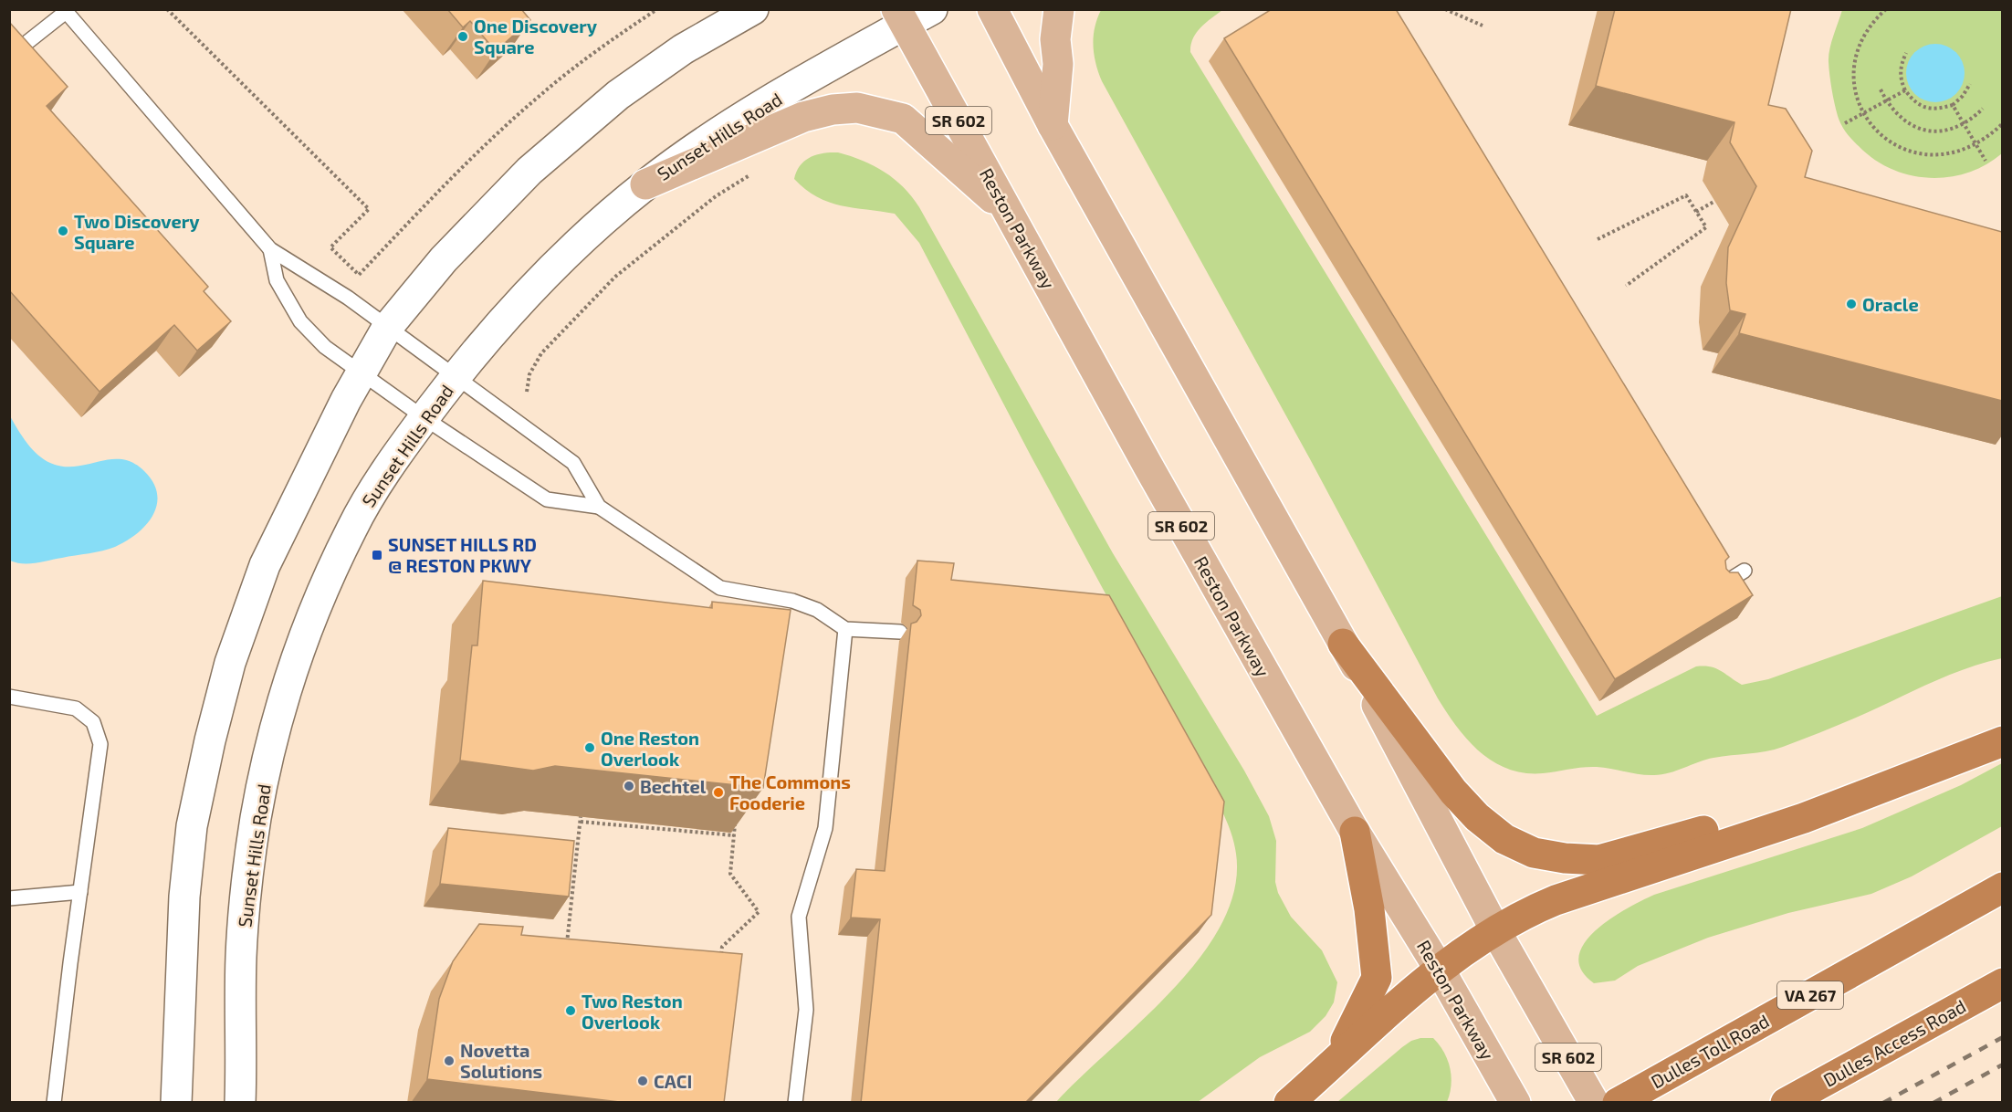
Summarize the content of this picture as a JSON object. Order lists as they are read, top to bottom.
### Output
{
  "streets": {
    "highway": ["VA 267", "Dulles Access Road", "Dulles Toll Road"],
    "main road": ["SR 602", "Sunset Hills Road", "Reston Parkway"]
  },
  "crossings": [
    ["Sunset Hills Road", "Reston Parkway"]
  ],
  "places": {
    "other": [
      "One Discovery Square",
      "Two Discovery Square",
      "Oracle",
      "One Reston Overlook",
      "Bechtel",
      "The Commons Fooderie",
      "Two Reston Overlook",
      "Novetta Solutions",
      "CACI"
    ],
    "transit": ["SUNSET HILLS RD @ RESTON PKWY"]
  }
}
